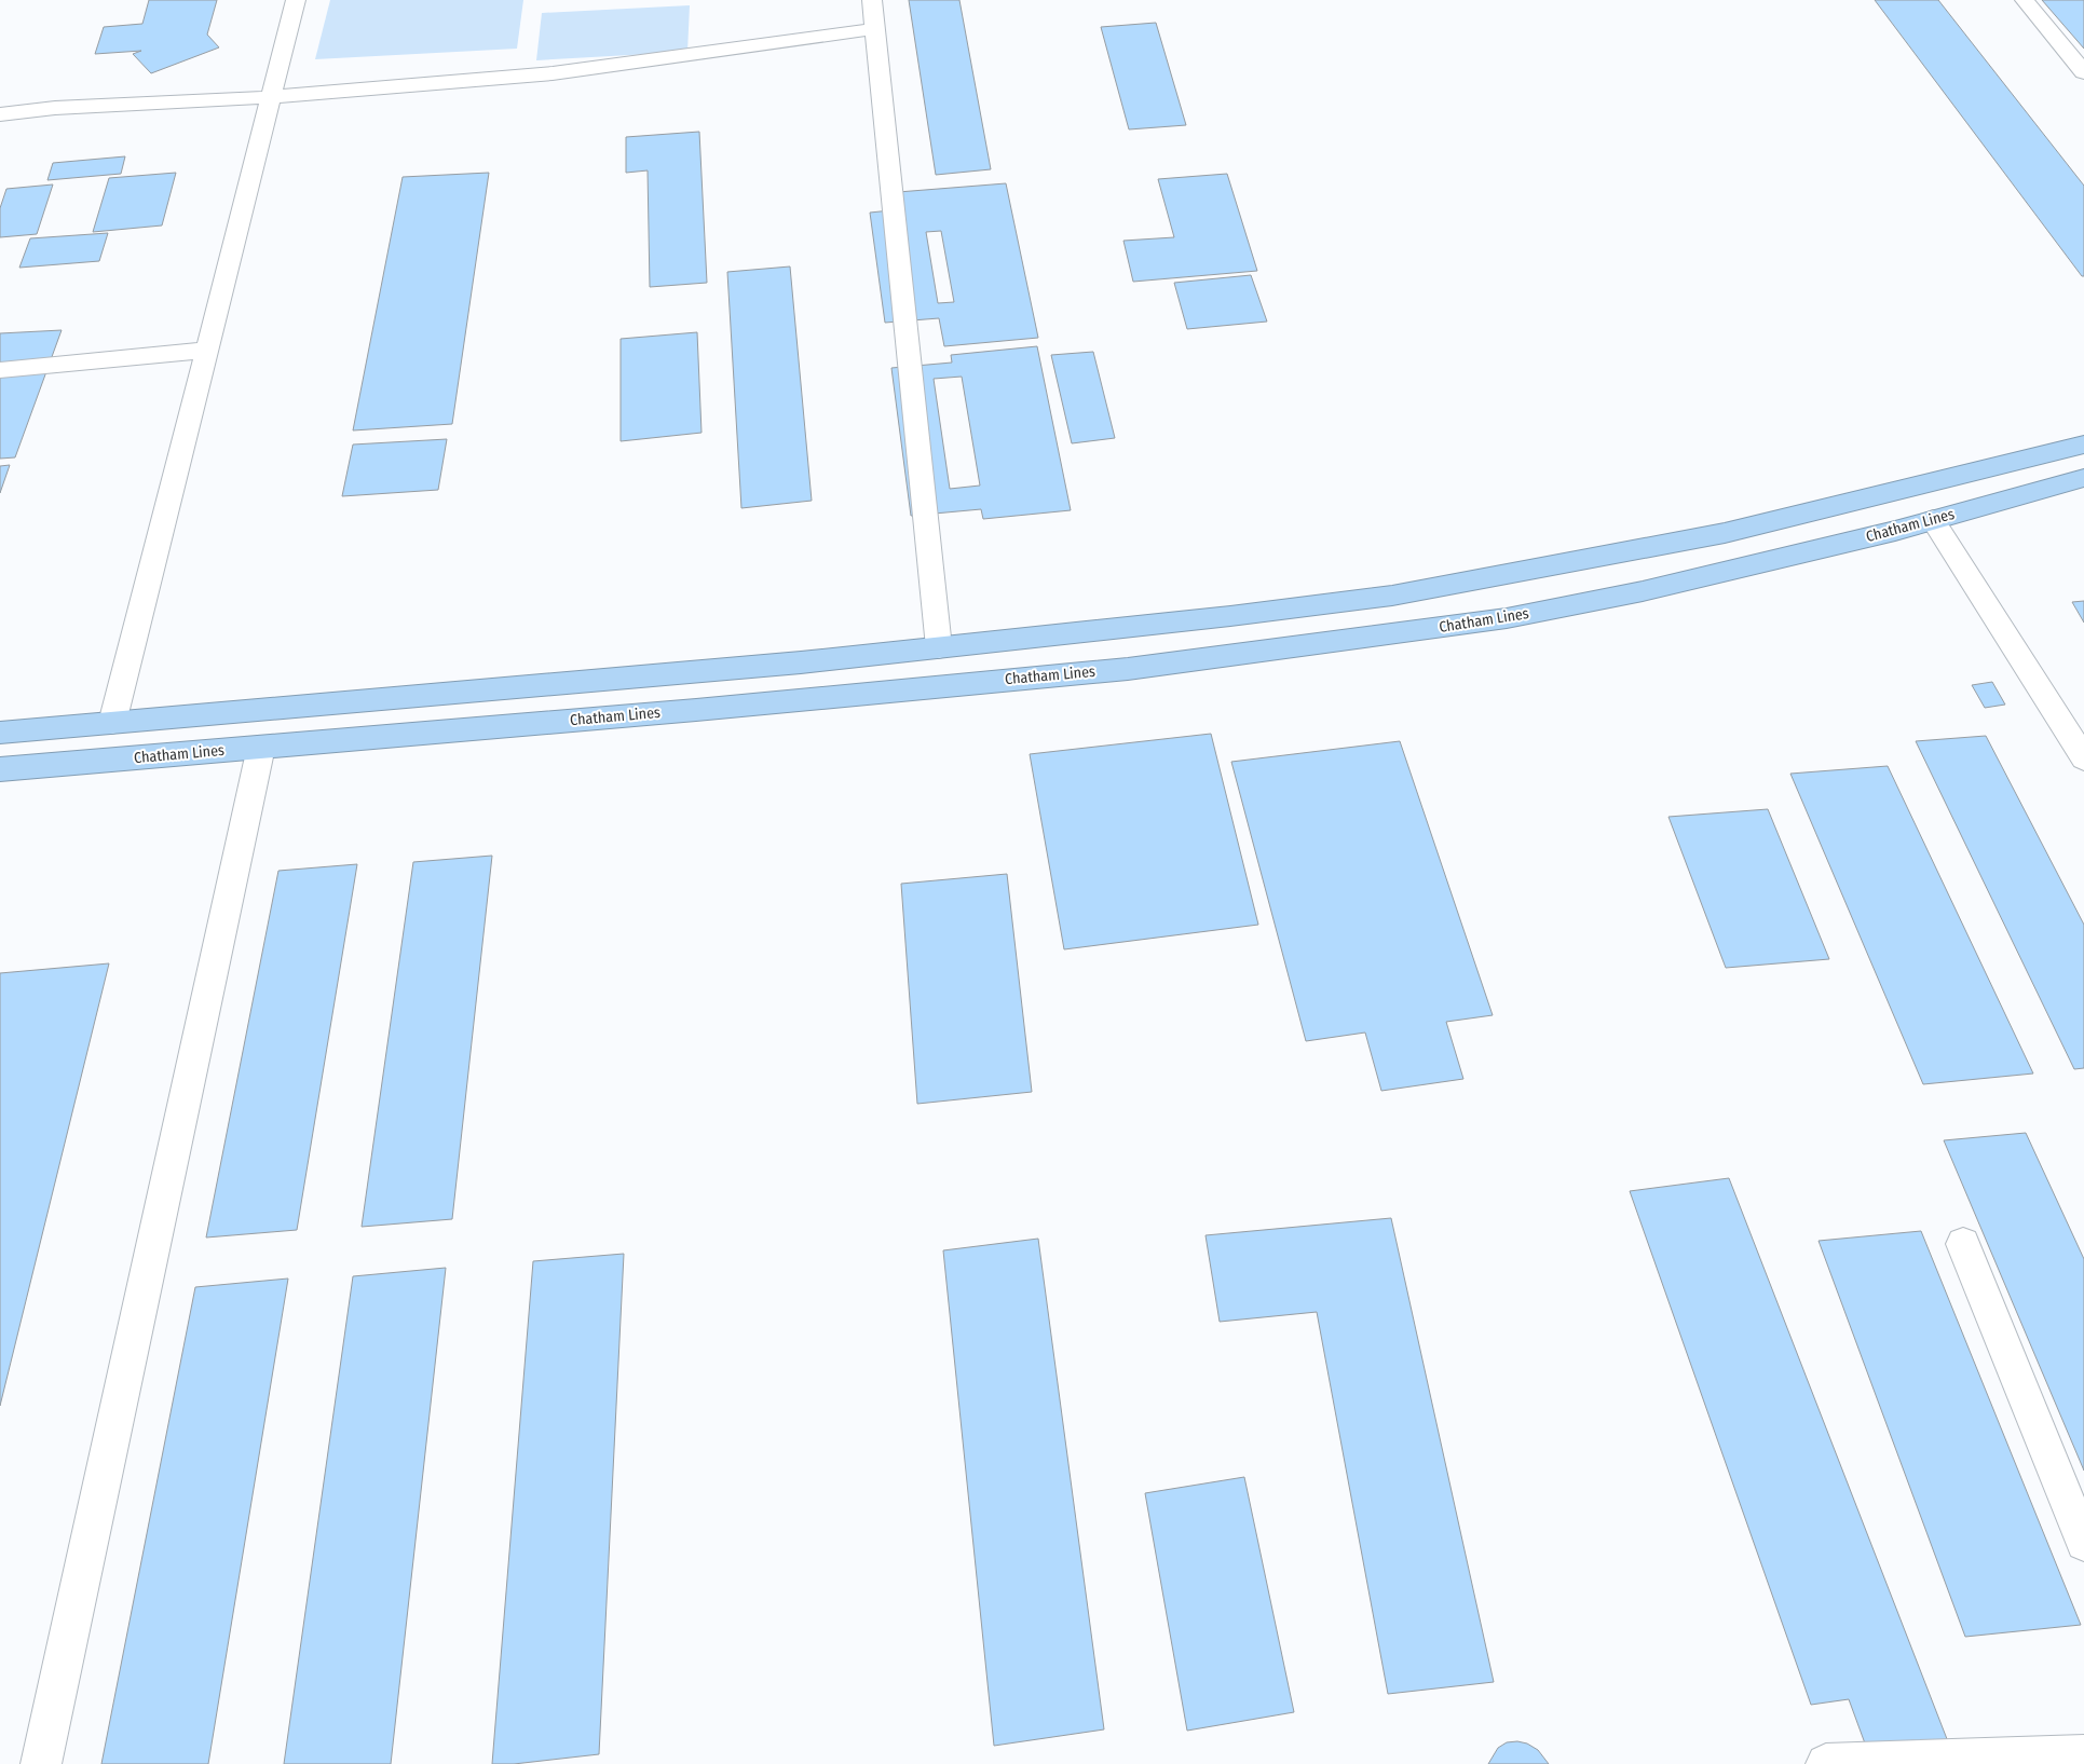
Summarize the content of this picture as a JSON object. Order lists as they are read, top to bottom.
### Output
{
  "streets": {
    "highway": ["Chatham Lines"]
  }
}
